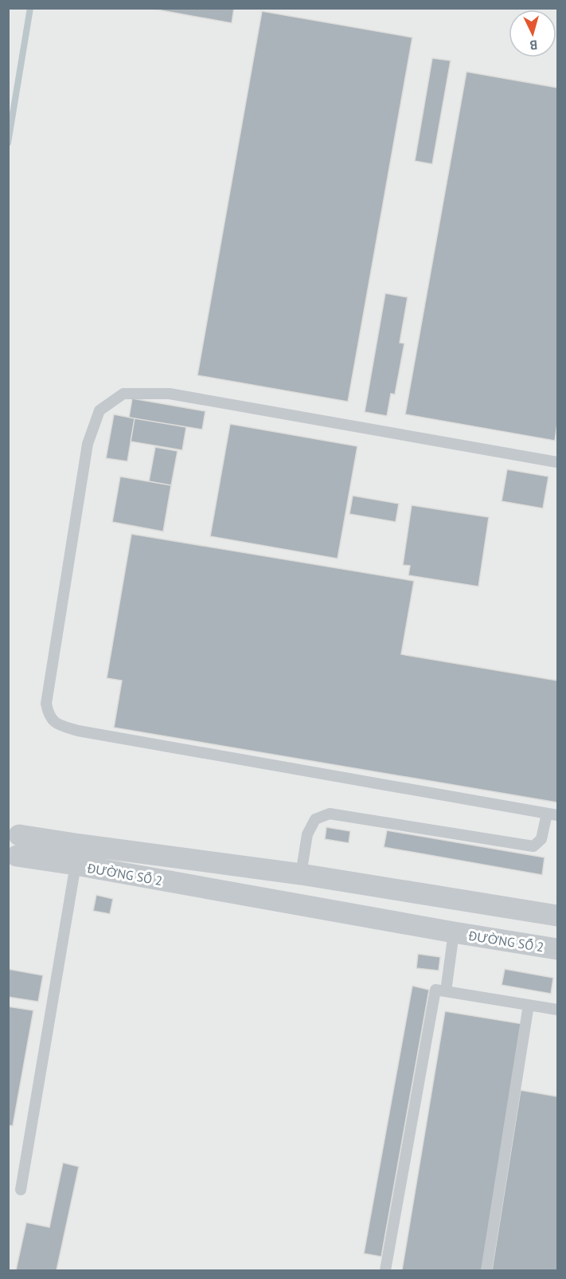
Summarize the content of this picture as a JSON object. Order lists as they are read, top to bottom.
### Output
{
  "streets": {
    "street": ["ĐƯỜNG SỐ 2"]
  },
  "north": "bottom"
}
